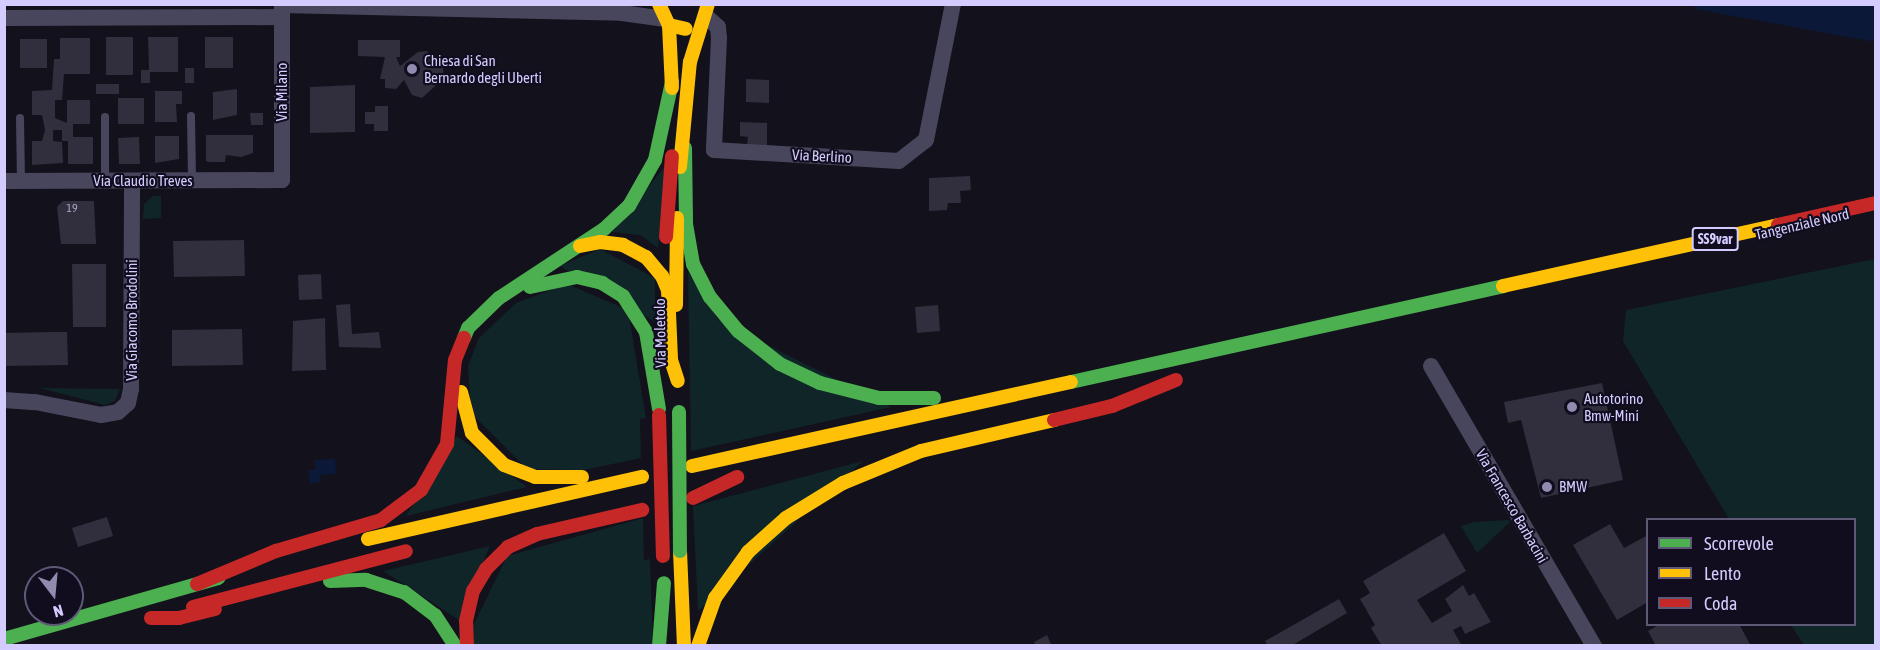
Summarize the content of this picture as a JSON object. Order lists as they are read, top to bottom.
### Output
{
  "streets": {
    "main road": ["SS9var", "Via Moletolo"],
    "street": [
      "Via Milano",
      "Via Berlino",
      "Via Claudio Treves",
      "Via Giacomo Brodolini",
      "Via Francesco Barbacini"
    ]
  },
  "crossings": [
    ["Via Milano", "Via Claudio Treves"],
    ["Via Berlino", "Via Moletolo"],
    ["Via Claudio Treves", "Via Giacomo Brodolini"]
  ],
  "places": ["Chiesa di San Bernardo degli Uberti", "Autotorino Bmw-Mini", "BMW"],
  "house_numbers": ["19"],
  "legend": ["Scorrevole", "Lento", "Coda"],
  "north": "bottom"
}
